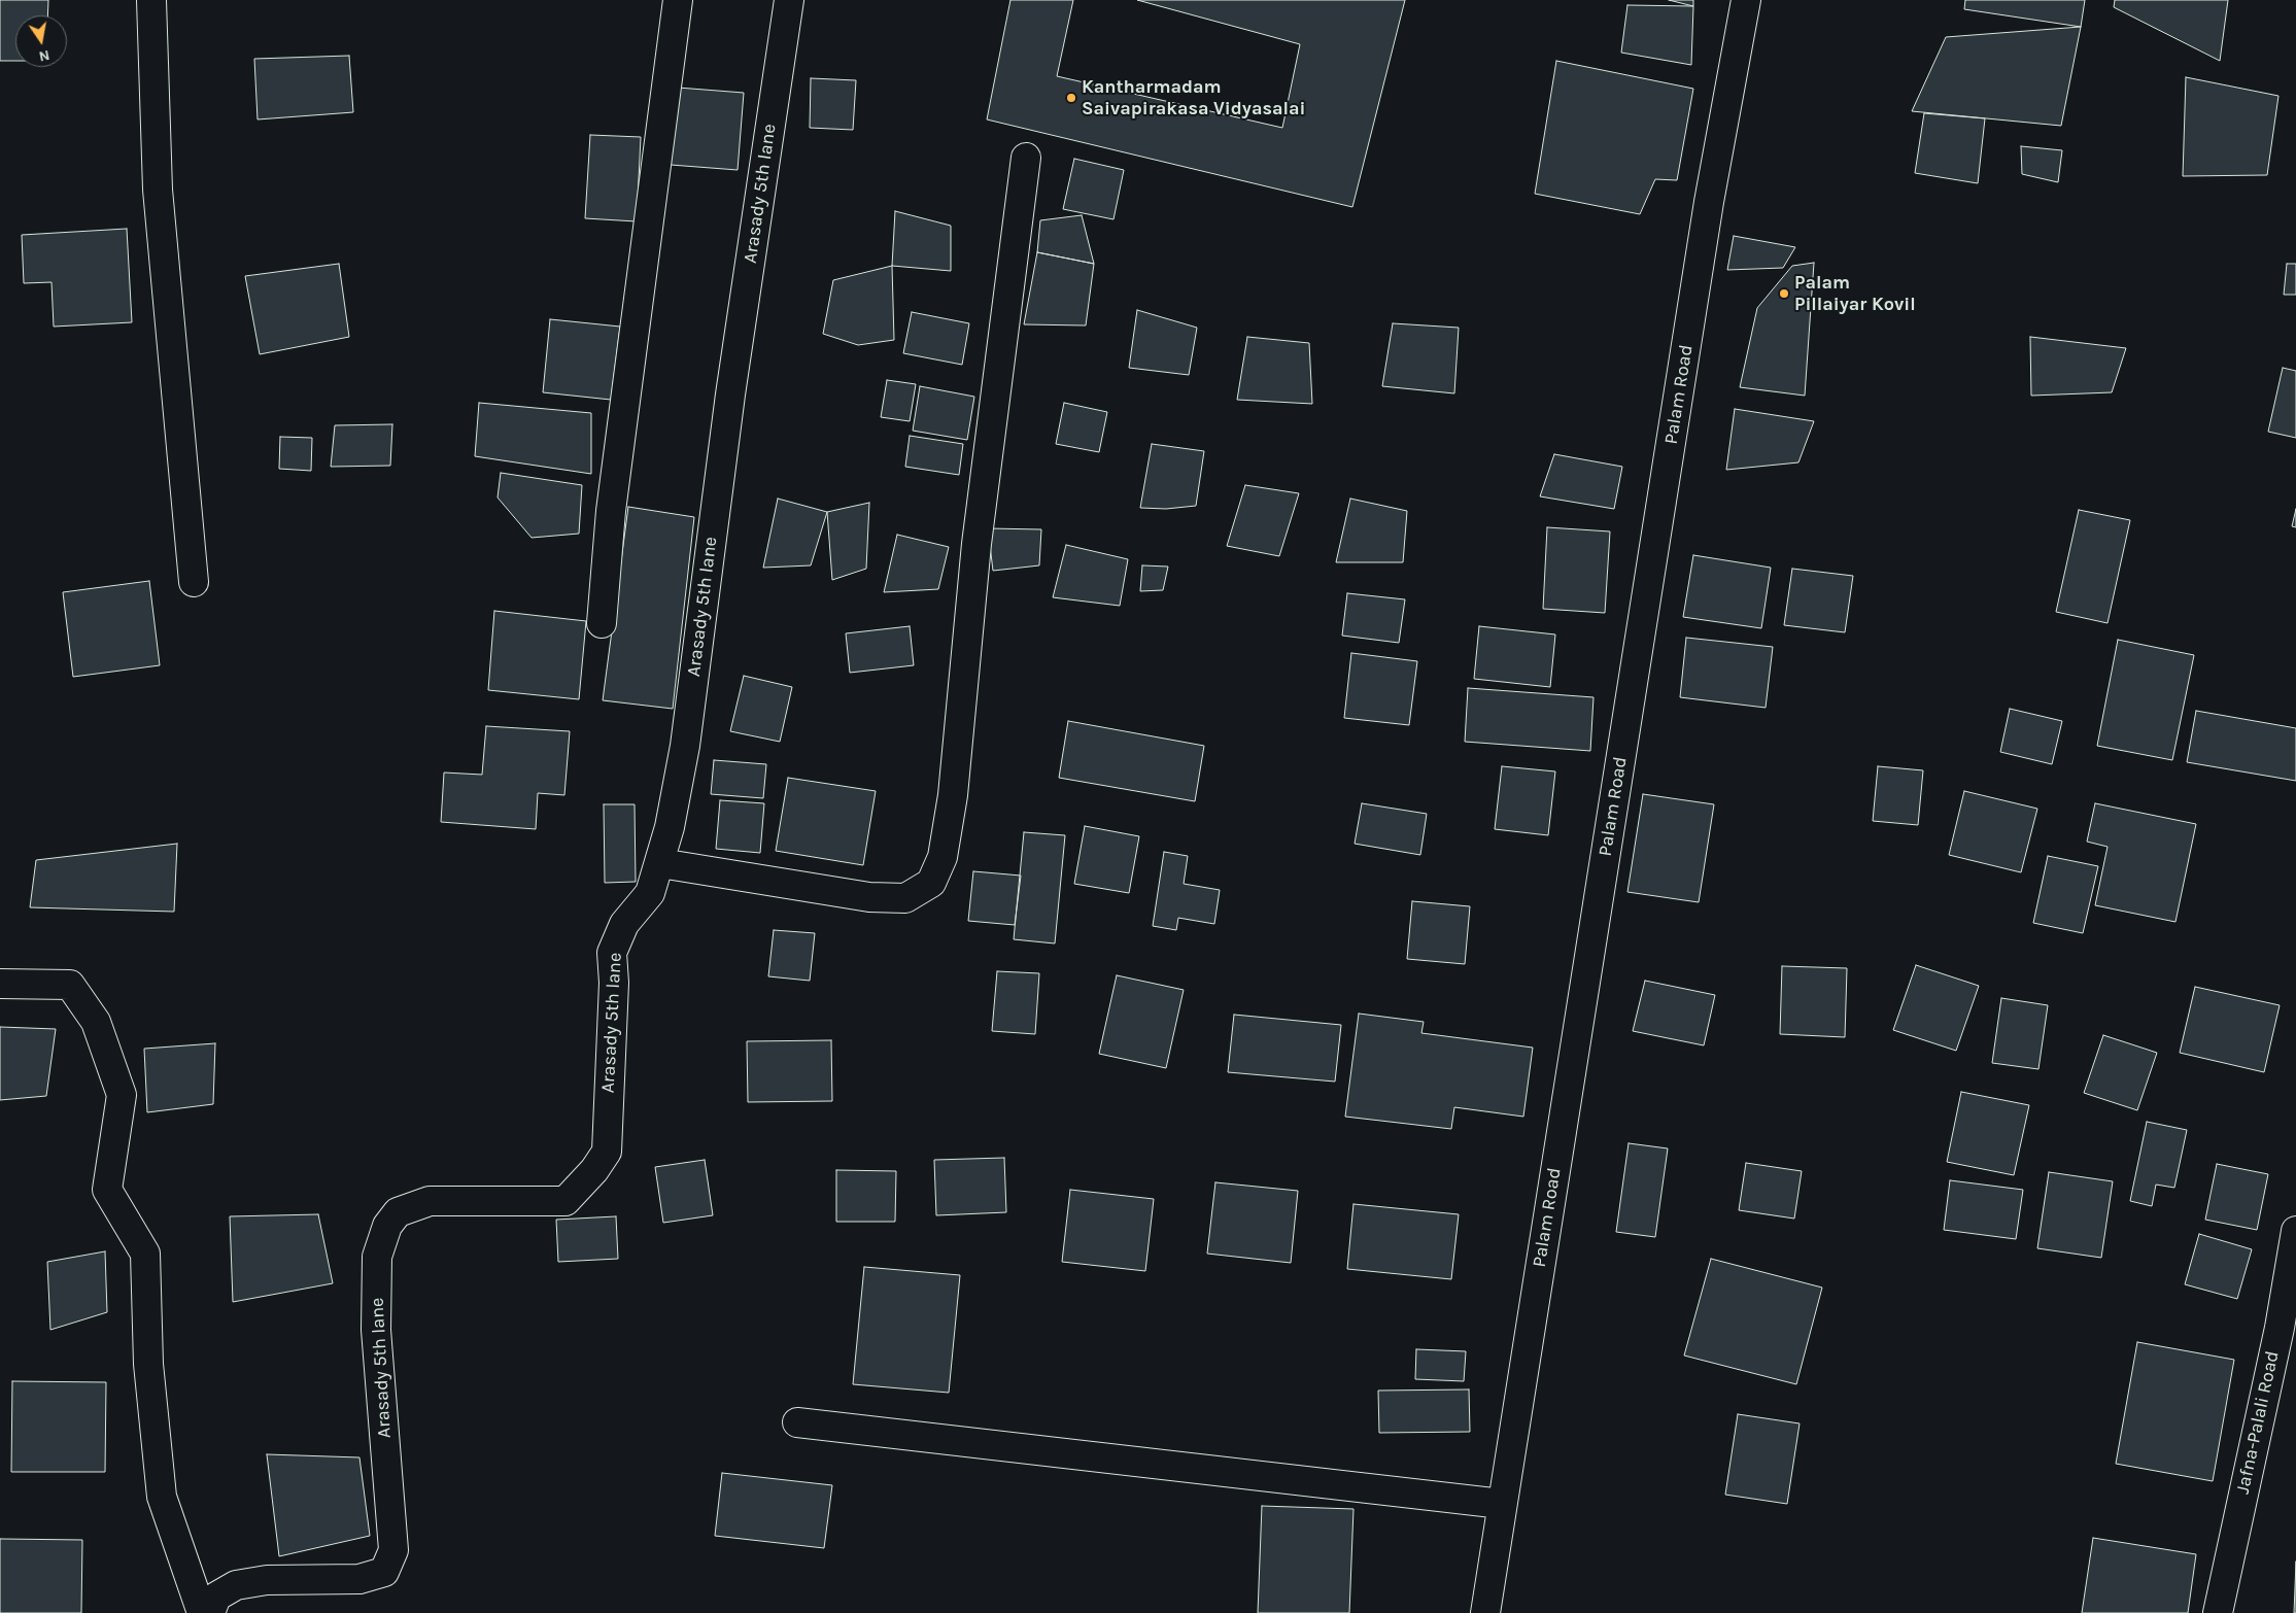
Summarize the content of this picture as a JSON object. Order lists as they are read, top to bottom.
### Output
{
  "streets": {
    "street": ["Arasady 5th lane", "Palam Road", "Jafna-Palali Road"]
  },
  "places": ["Kantharmadam Saivapirakasa Vidyasalai", "Palam Pillaiyar Kovil"],
  "north": "bottom"
}
